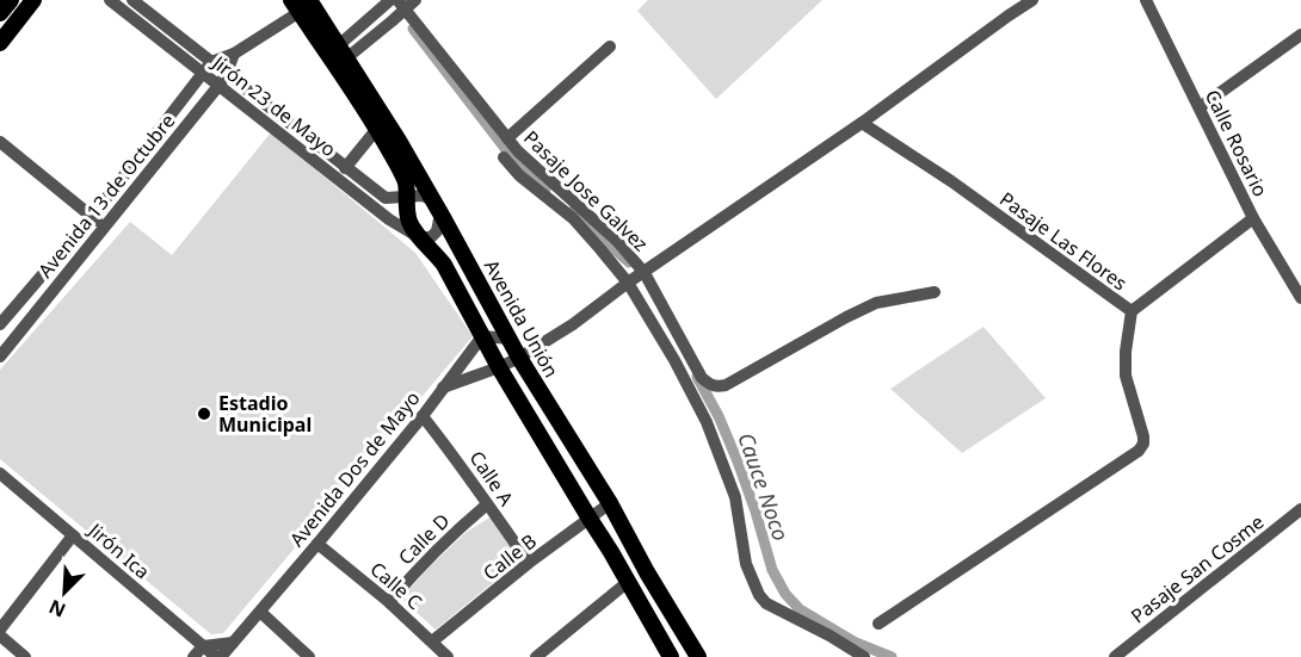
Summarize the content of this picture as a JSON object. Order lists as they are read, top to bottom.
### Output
{
  "streets": {
    "main road": ["Avenida Unión"],
    "street": [
      "Jirón 23 de Mayo",
      "Calle Rosario",
      "Pasaje Jose Galvez",
      "Avenida 13 de Octubre",
      "Pasaje Las Flores",
      "Avenida Dos de Mayo",
      "Calle A",
      "Calle D",
      "Jirón Ica",
      "Calle B",
      "Pasaje San Cosme",
      "Calle C"
    ]
  },
  "crossings": [
    ["Jirón 23 de Mayo", "Avenida 13 de Octubre"],
    ["Jirón 23 de Mayo", "Avenida Unión"],
    ["Avenida 13 de Octubre", "Avenida Unión"],
    ["Avenida Unión", "Avenida Dos de Mayo"],
    ["Avenida Unión", "Calle B"],
    ["Avenida Dos de Mayo", "Calle A"],
    ["Avenida Dos de Mayo", "Jirón Ica"],
    ["Avenida Dos de Mayo", "Calle C"],
    ["Calle A", "Calle D"],
    ["Calle A", "Calle B"],
    ["Calle D", "Calle C"],
    ["Calle B", "Calle C"]
  ],
  "water": ["Cauce Noco"],
  "places": ["Estadio Municipal"],
  "north": "bottom left"
}
